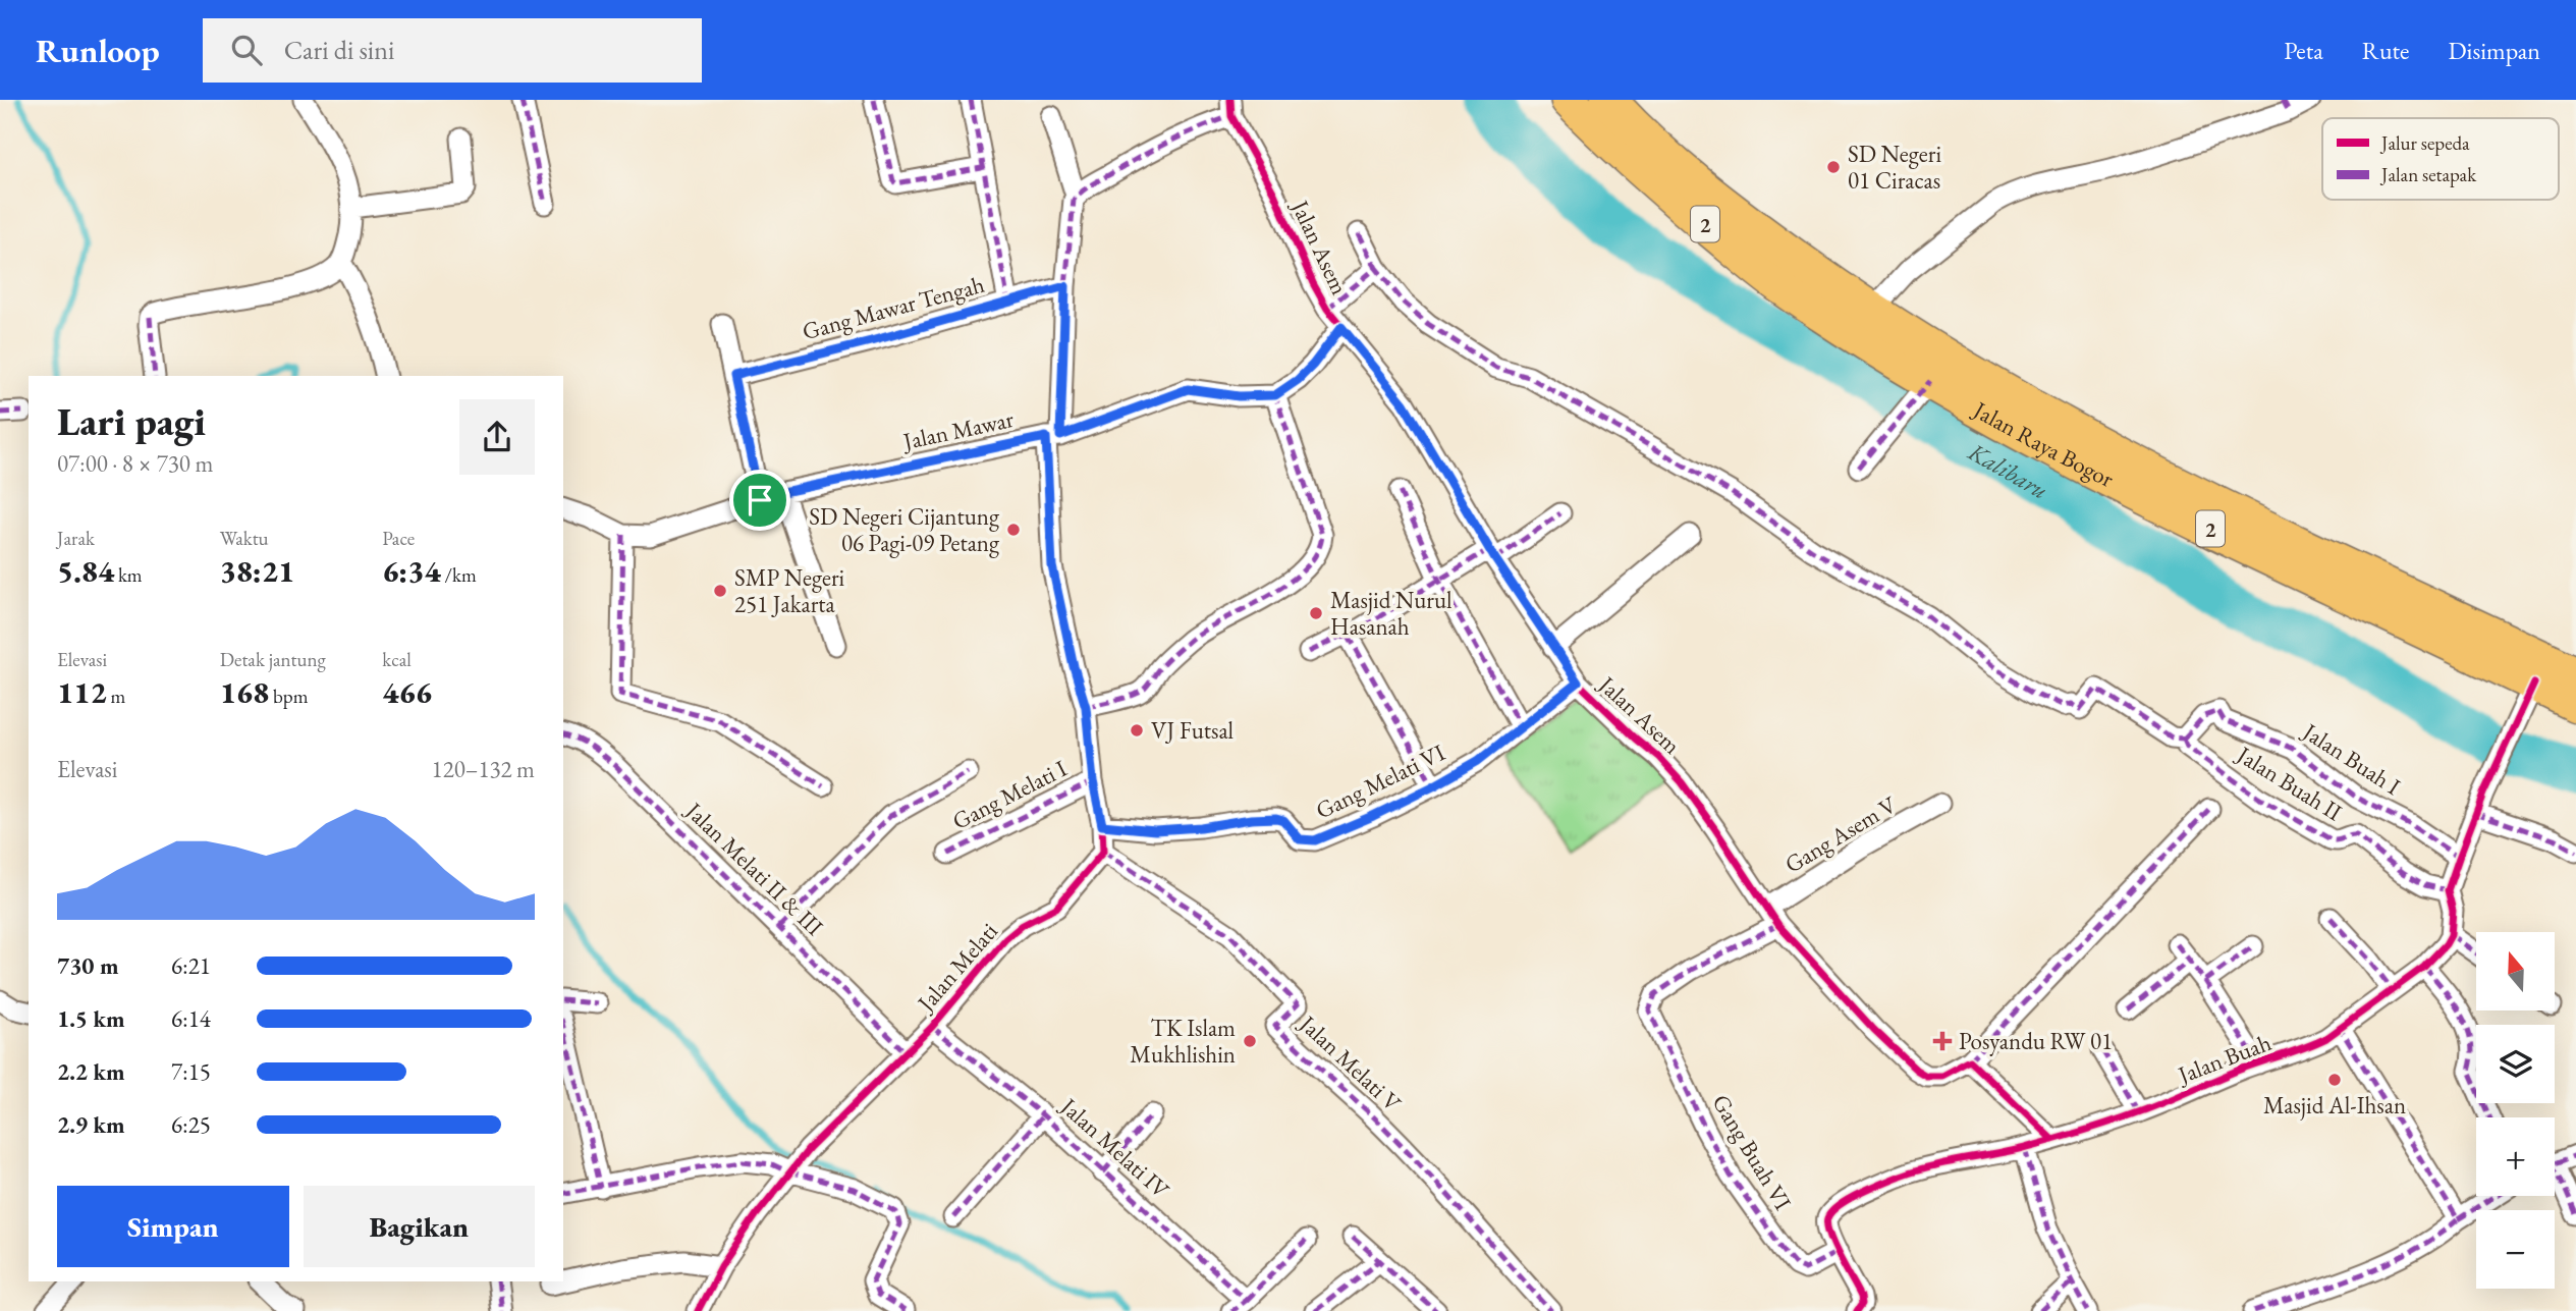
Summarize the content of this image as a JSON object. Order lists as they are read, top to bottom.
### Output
{
  "streets": {
    "highway": ["2", "Jalan Raya Bogor"],
    "street": [
      "Jalan Asem",
      "Gang Mawar Tengah",
      "Jalan Mawar",
      "Jalan Buah I",
      "Gang Melati VI",
      "Jalan Buah II",
      "Gang Melati I",
      "Gang Asem V",
      "Jalan Melati II & III",
      "Jalan Melati",
      "Jalan Buah",
      "Jalan Melati V",
      "Jalan Melati IV",
      "Gang Buah VI"
    ]
  },
  "crossings": [
    ["Jalan Asem", "Gang Melati VI"],
    ["Jalan Asem", "Gang Asem V"],
    ["Jalan Asem", "Gang Buah VI"],
    ["Jalan Buah I", "Jalan Buah II"],
    ["Jalan Melati II & III", "Jalan Melati"],
    ["Jalan Melati", "Jalan Melati V"],
    ["Jalan Melati", "Jalan Melati IV"],
    ["Jalan Buah", "Gang Buah VI"]
  ],
  "water": ["Kalibaru"],
  "places": {
    "other": [
      "SD Negeri 01 Ciracas",
      "SD Negeri Cijantung 06 Pagi-09 Petang",
      "SMP Negeri 251 Jakarta",
      "Masjid Nurul Hasanah",
      "VJ Futsal",
      "TK Islam Mukhlishin",
      "Masjid Al-Ihsan"
    ],
    "health": ["Posyandu RW 01"]
  },
  "legend": ["Jalur sepeda", "Jalan setapak"],
  "north": "top",
  "page": {
    "header": "Runloop",
    "search": "Cari di sini",
    "nav": ["Peta", "Rute", "Disimpan"],
    "heading": ["Lari pagi", "07:00 · 8 × 730 m"],
    "stats": [
      ["Jarak", "5.84 km"],
      ["Waktu", "38:21"],
      ["Pace", "6:34 /km"],
      ["Elevasi", "112 m"],
      ["Detak jantung", "168 bpm"],
      ["kcal", "466"]
    ],
    "chart": ["Elevasi", "120–132 m"],
    "map_buttons": ["+", "−"],
    "list": [
      {
        "name": "730 m",
        "note": "6:21"
      },
      {
        "name": "1.5 km",
        "note": "6:14"
      },
      {
        "name": "2.2 km",
        "note": "7:15"
      },
      {
        "name": "2.9 km",
        "note": "6:25"
      }
    ],
    "buttons": ["Simpan", "Bagikan"]
  }
}
